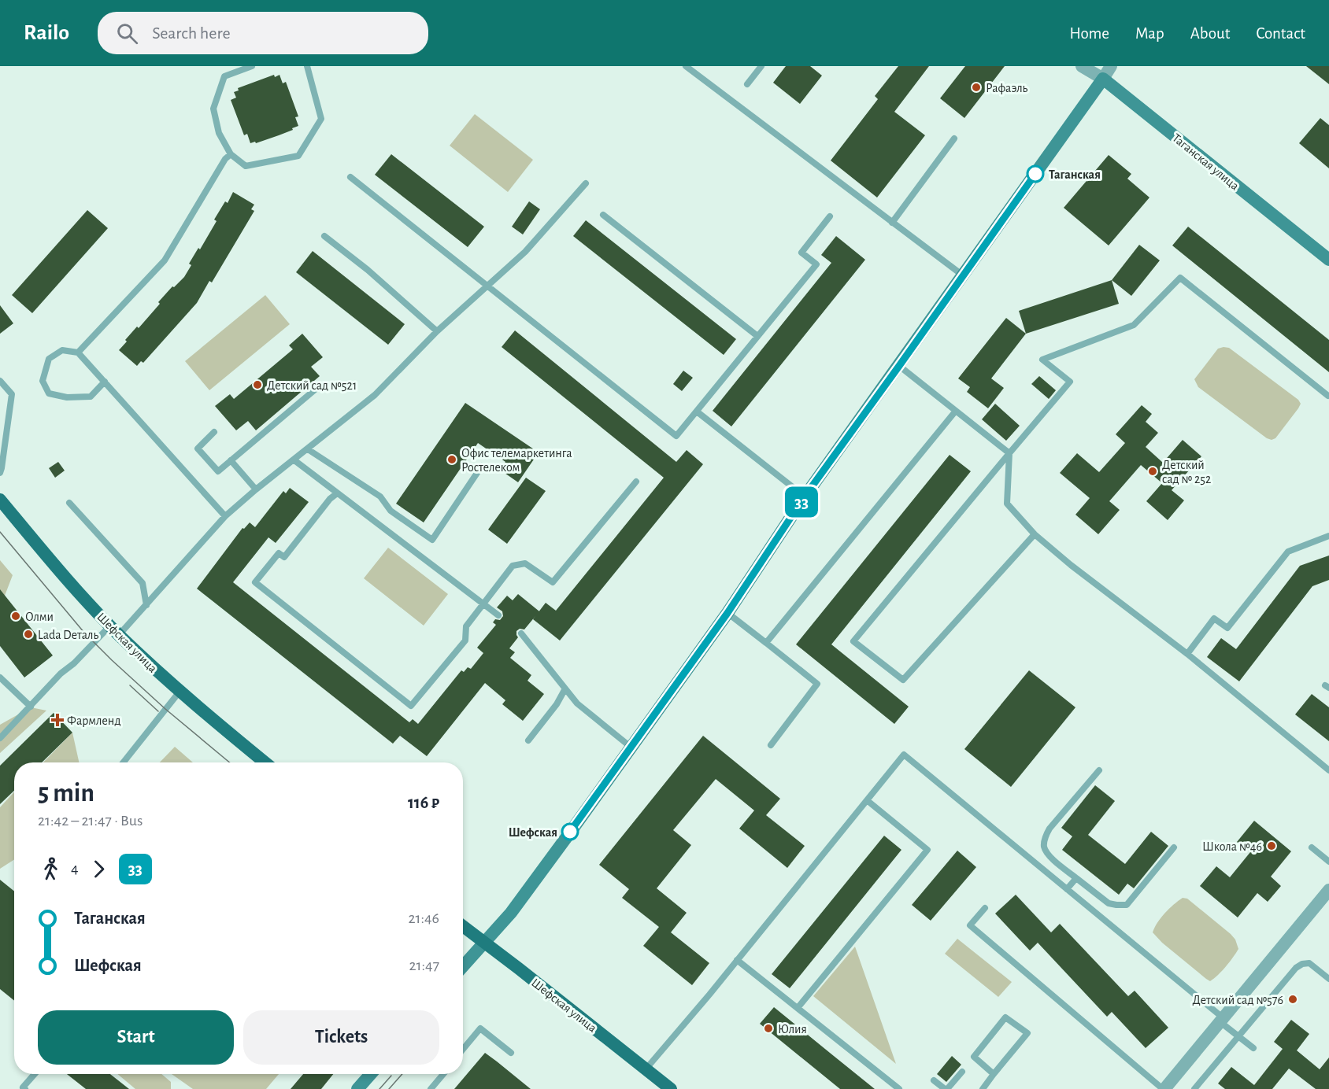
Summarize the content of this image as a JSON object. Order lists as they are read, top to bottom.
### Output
{
  "streets": {
    "main road": ["Таганская улица", "Шефская улица"]
  },
  "places": {
    "other": [
      "Рафаэль",
      "Таганская",
      "Детский сад №521",
      "Офис телемаркетинга Ростелеком",
      "Детский сад № 252",
      "Олми",
      "Lada Dеталь",
      "Шефская",
      "Школа №46",
      "Детский сад №576",
      "Юлия"
    ],
    "health": ["Фармленд"]
  },
  "lines": ["bus line 33"],
  "page": {
    "header": "Railo",
    "search": "Search here",
    "nav": [
      "Home",
      "Map",
      "About",
      "Contact"
    ],
    "on_map": "33",
    "heading": ["5 min", "21:42 – 21:47 · Bus", "116 ₽"],
    "legs": ["4", "33"],
    "list": [
      {
        "name": "Таганская",
        "value": "21:46"
      },
      {
        "name": "Шефская",
        "value": "21:47"
      }
    ],
    "buttons": ["Start", "Tickets"]
  }
}
